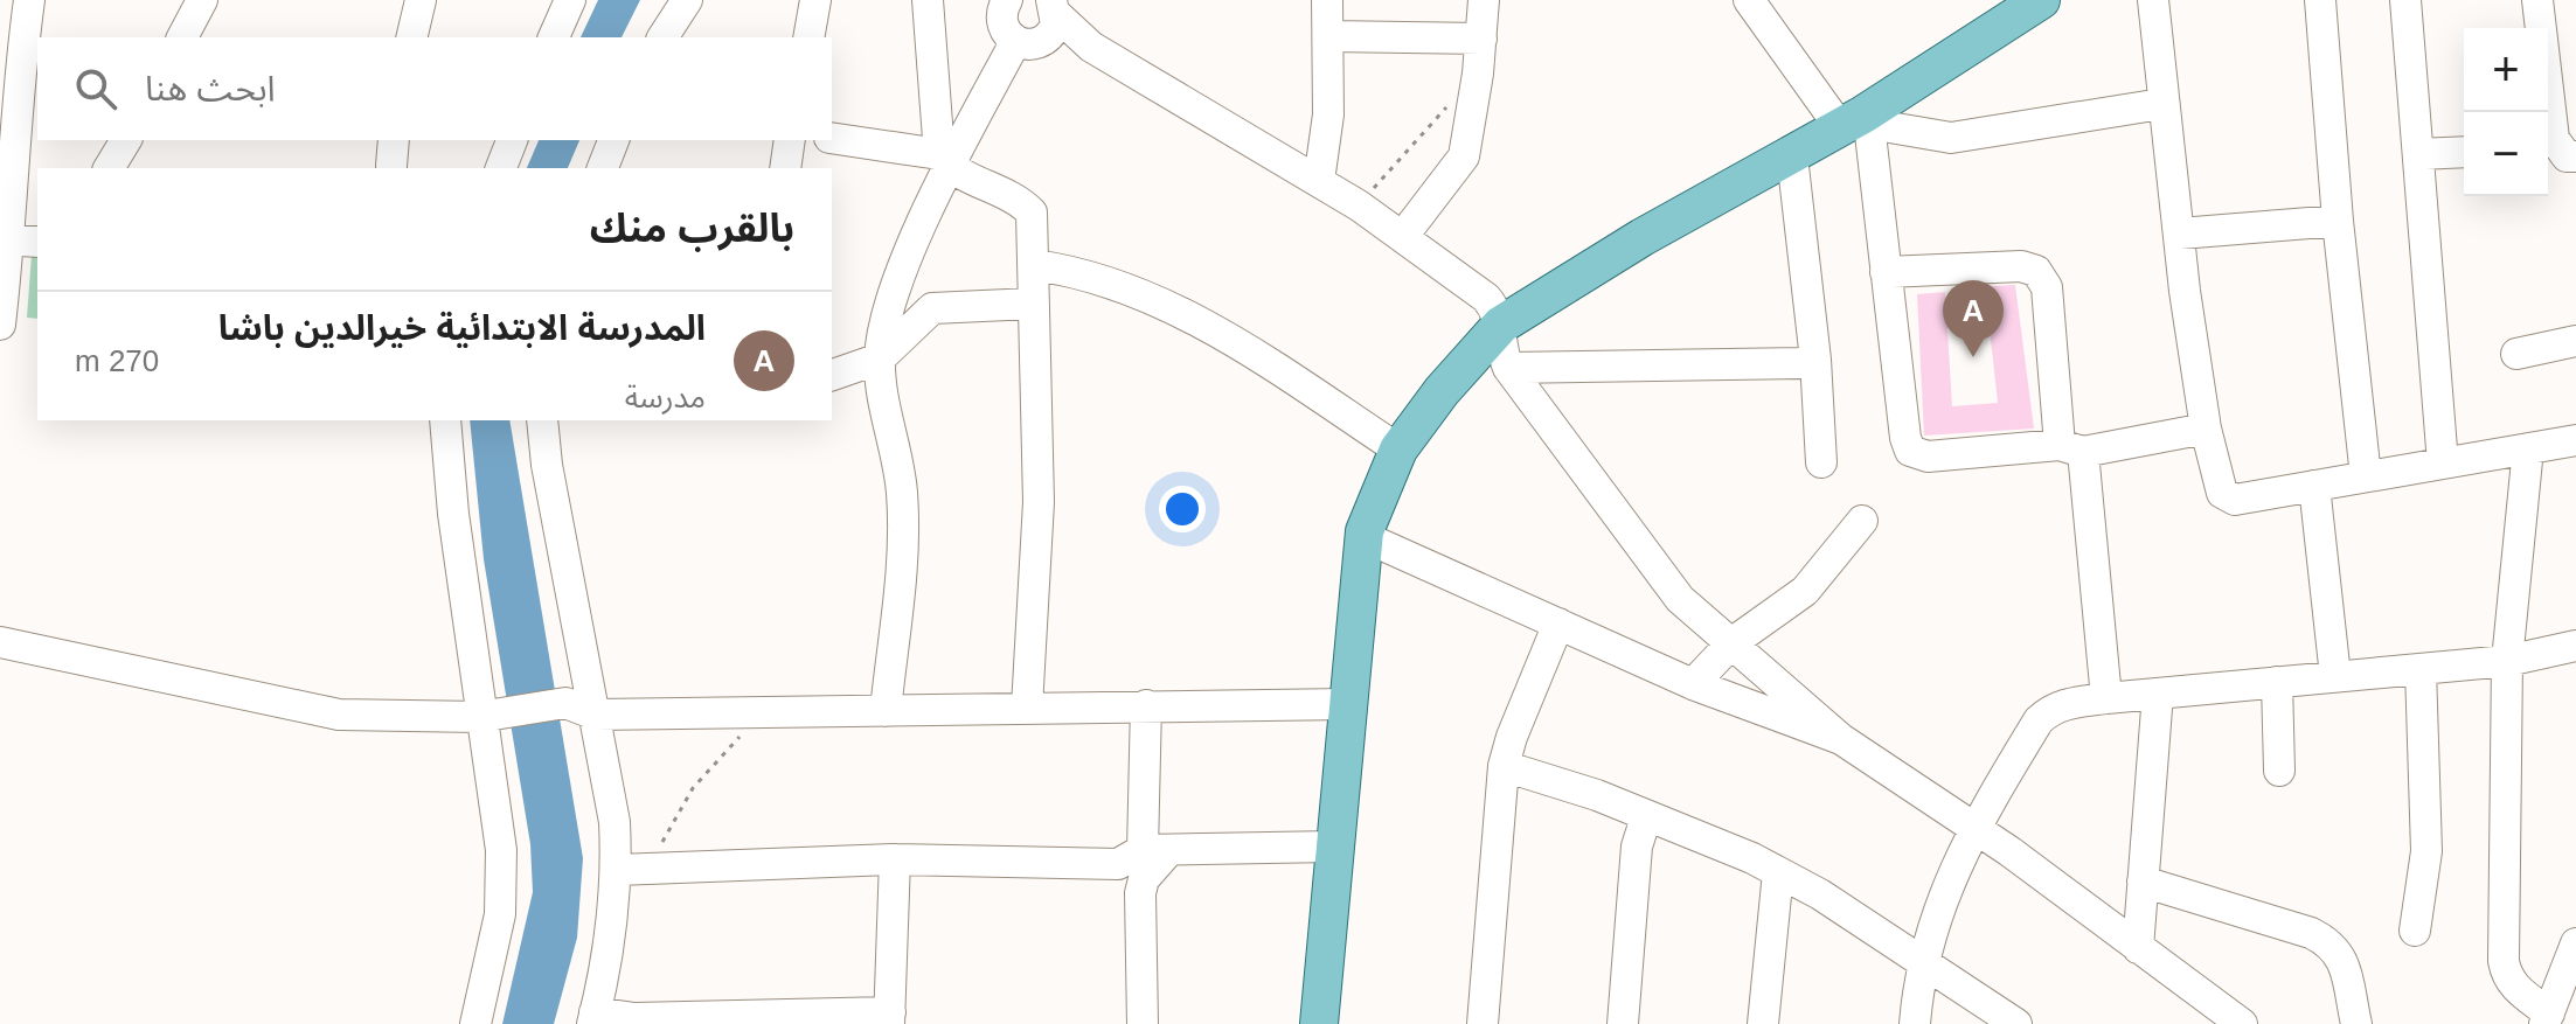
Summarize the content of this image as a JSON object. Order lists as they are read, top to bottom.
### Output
{
  "page": {
    "map_buttons": ["+", "−"],
    "search": "ابحث هنا",
    "heading": "بالقرب منك",
    "pins": "A",
    "list": [
      {
        "mark": "A",
        "name": "المدرسة الابتدائية خيرالدين باشا",
        "note": "مدرسة",
        "value": "270 m"
      }
    ]
  }
}
